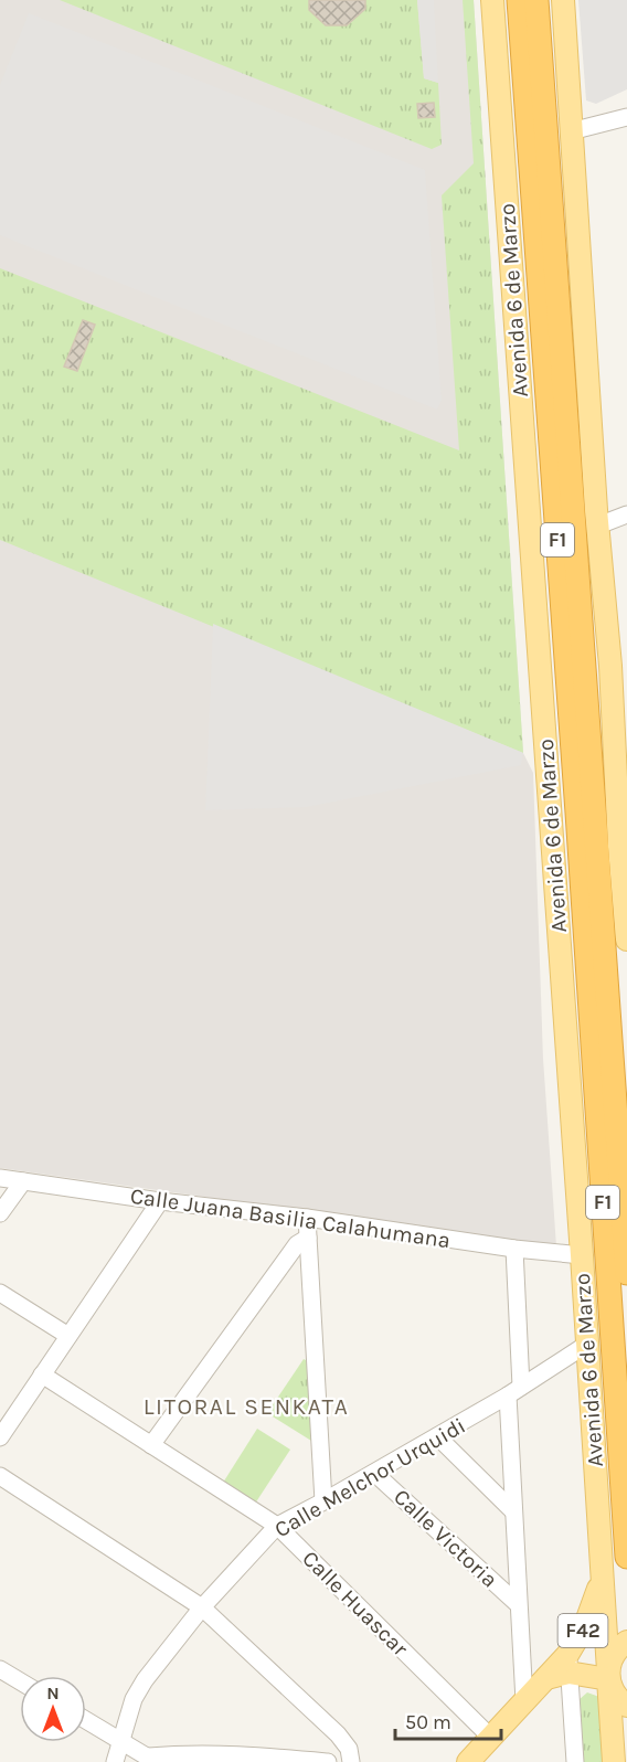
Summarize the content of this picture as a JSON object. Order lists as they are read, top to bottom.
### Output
{
  "streets": {
    "highway": ["Avenida 6 de Marzo", "F1"],
    "main road": ["F42"],
    "street": [
      "Calle Juana Basilia Calahumana",
      "Calle Melchor Urquidi",
      "Calle Victoria",
      "Calle Huascar"
    ]
  },
  "crossings": [
    ["Avenida 6 de Marzo", "Calle Juana Basilia Calahumana"],
    ["Avenida 6 de Marzo", "Calle Melchor Urquidi"],
    ["Avenida 6 de Marzo", "F42"],
    ["Calle Melchor Urquidi", "Calle Victoria"],
    ["Calle Melchor Urquidi", "Calle Huascar"],
    ["Calle Huascar", "F42"]
  ],
  "districts": ["LITORAL SENKATA"],
  "scale_bar": "50 m",
  "north": "top"
}
